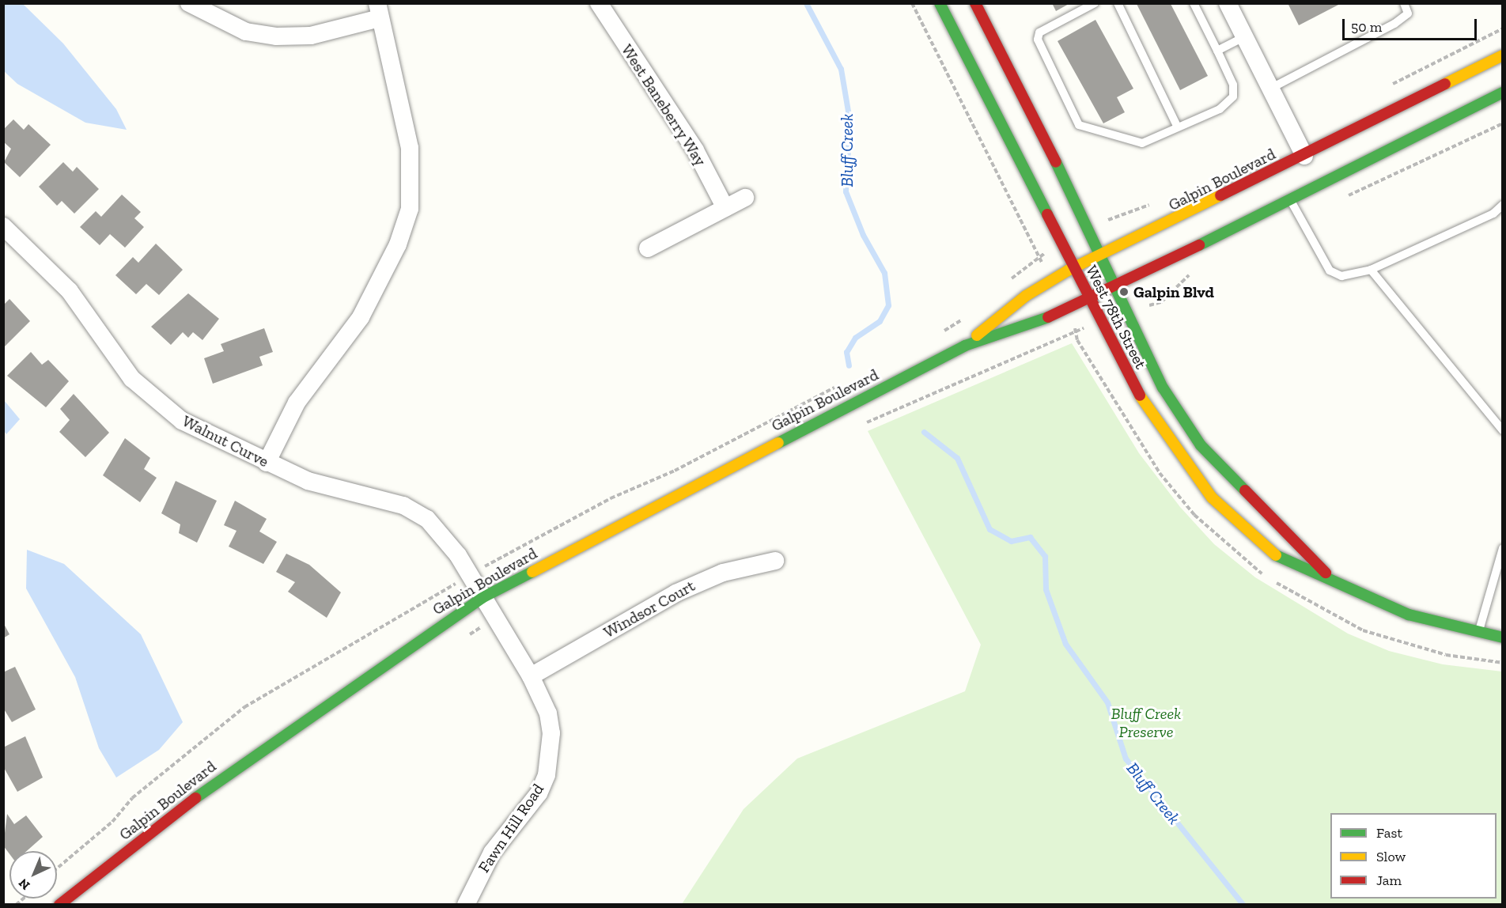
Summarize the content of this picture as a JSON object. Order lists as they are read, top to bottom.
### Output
{
  "streets": {
    "street": [
      "West Baneberry Way",
      "Galpin Boulevard",
      "West 78th Street",
      "Walnut Curve",
      "Windsor Court",
      "Fawn Hill Road"
    ]
  },
  "crossings": [
    ["Galpin Boulevard", "West 78th Street"],
    ["Galpin Boulevard", "Walnut Curve"],
    ["Galpin Boulevard", "Fawn Hill Road"],
    ["Walnut Curve", "Fawn Hill Road"],
    ["Windsor Court", "Fawn Hill Road"]
  ],
  "water": ["Bluff Creek"],
  "parks": ["Bluff Creek Preserve"],
  "places": ["Galpin Blvd"],
  "legend": ["Fast", "Slow", "Jam"],
  "scale_bar": "50 m",
  "north": "bottom left"
}
